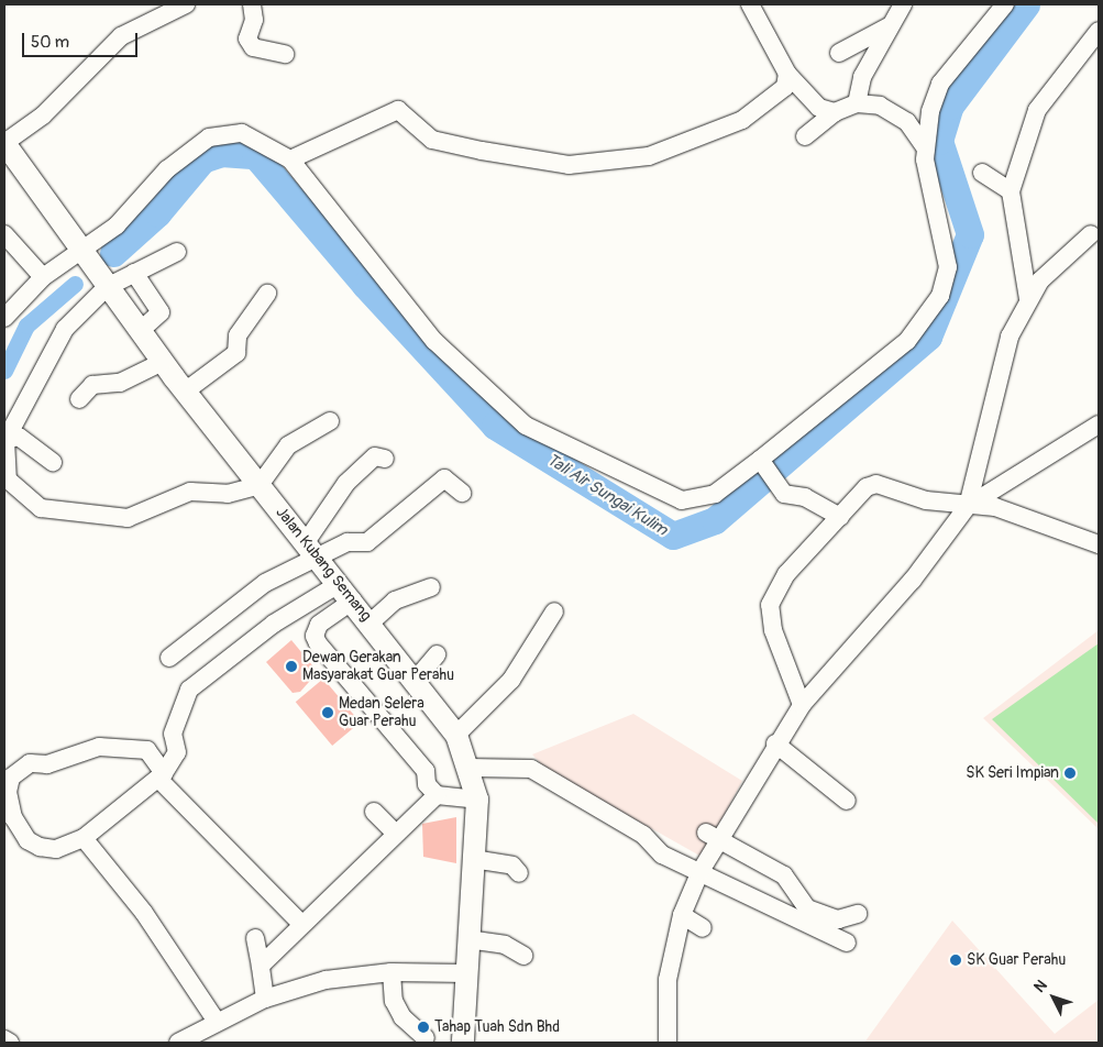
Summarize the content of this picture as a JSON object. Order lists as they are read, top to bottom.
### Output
{
  "streets": {
    "main road": ["Jalan Kubang Semang"]
  },
  "water": ["Tali Air Sungai Kulim"],
  "places": [
    "Dewan Gerakan Masyarakat Guar Perahu",
    "Medan Selera Guar Perahu",
    "SK Seri Impian",
    "SK Guar Perahu",
    "Tahap Tuah Sdn Bhd"
  ],
  "scale_bar": "50 m",
  "north": "top left"
}
